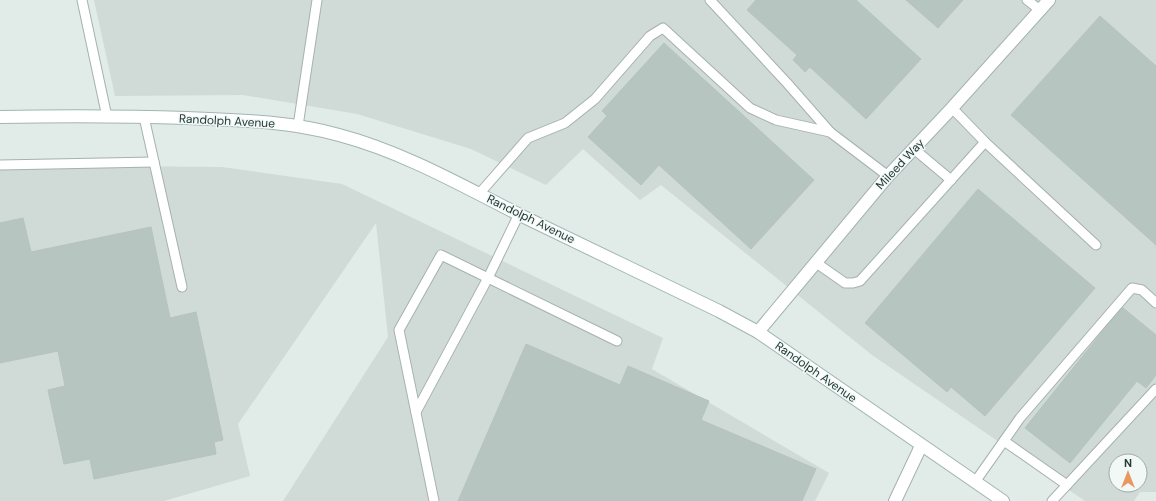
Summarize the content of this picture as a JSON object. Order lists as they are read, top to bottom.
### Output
{
  "streets": {
    "main road": ["Randolph Avenue", "Mileed Way"]
  },
  "crossings": [
    ["Randolph Avenue", "Mileed Way"]
  ],
  "north": "top"
}
